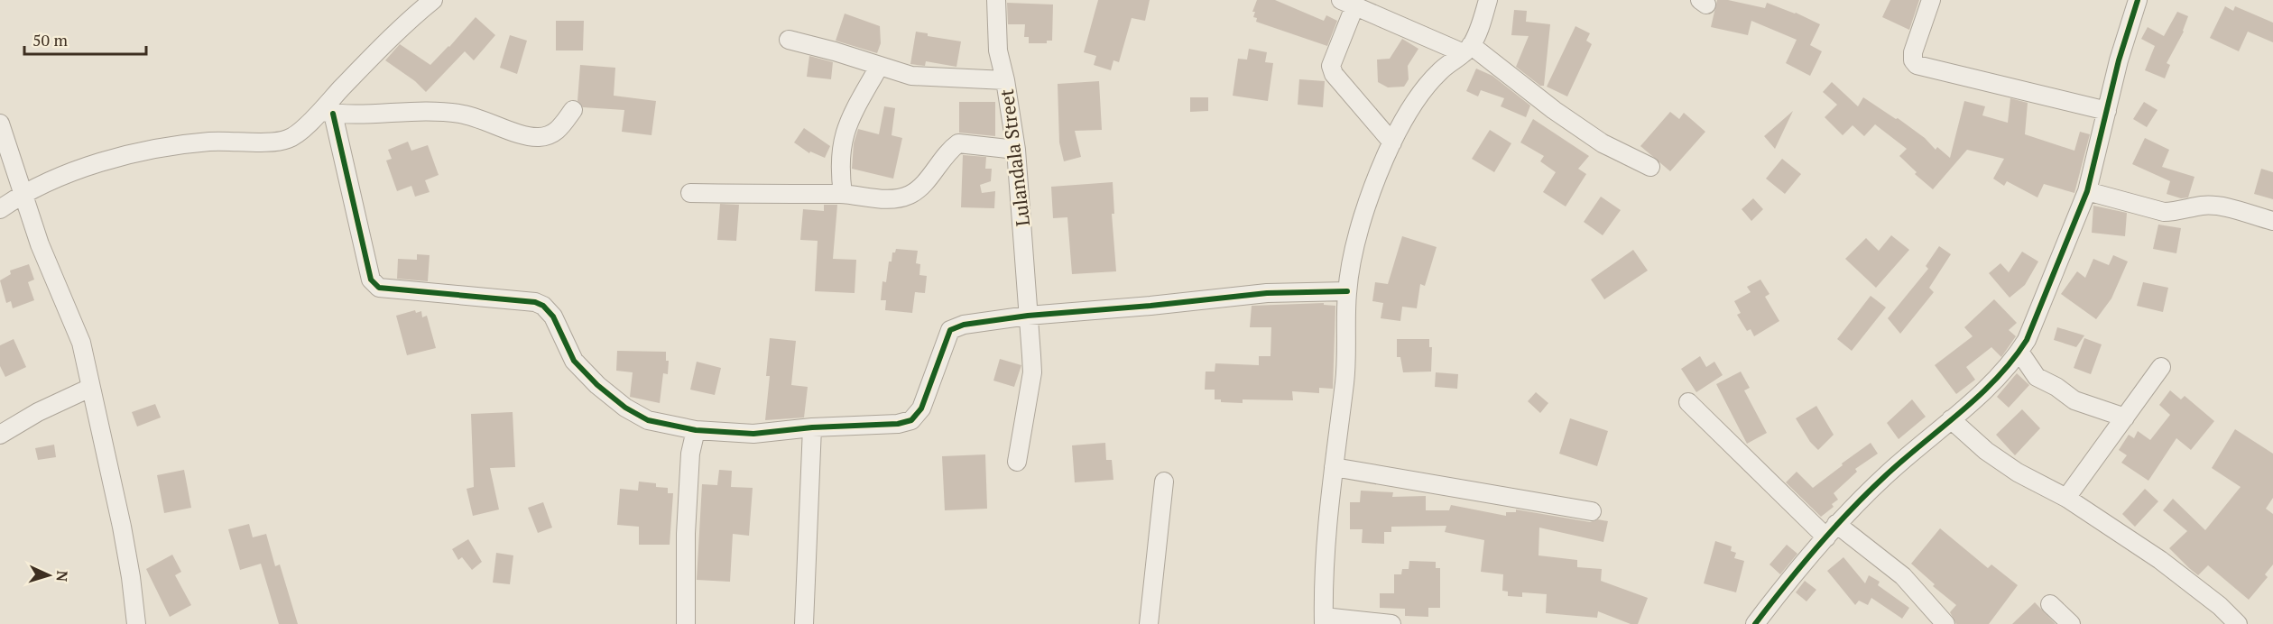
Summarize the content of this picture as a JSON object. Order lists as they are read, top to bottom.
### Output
{
  "streets": {
    "street": ["Lulandala Street"]
  },
  "scale_bar": "50 m",
  "north": "right"
}
